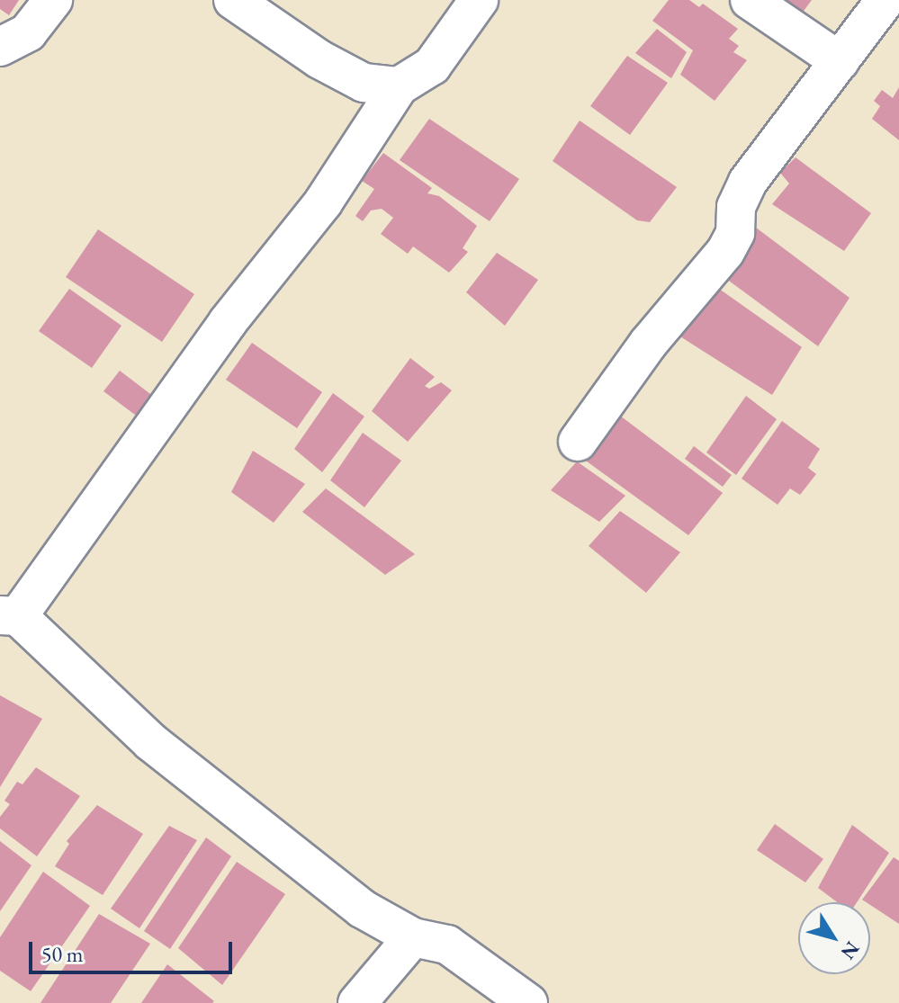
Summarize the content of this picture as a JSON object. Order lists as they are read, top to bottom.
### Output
{
  "scale_bar": "50 m",
  "north": "bottom right"
}
